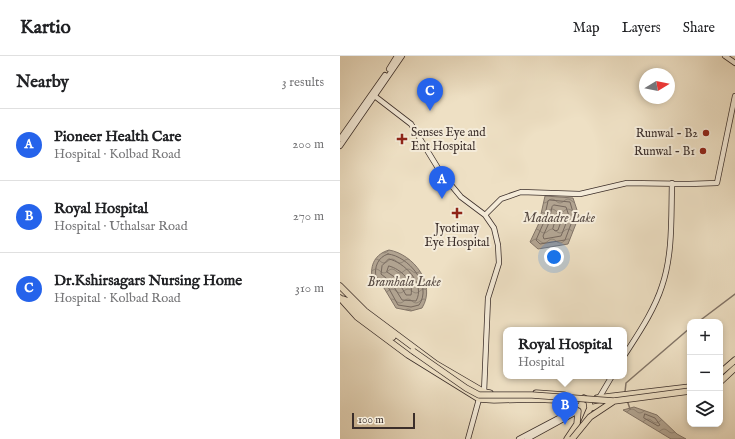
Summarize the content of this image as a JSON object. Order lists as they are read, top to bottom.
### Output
{
  "water": ["Madadre Lake", "Bramhala Lake"],
  "places": {
    "other": ["Runwal - B2", "Runwal - B1"],
    "health": ["Senses Eye and Ent Hospital", "Jyotimay Eye Hospital"]
  },
  "scale_bar": "100 m",
  "north": "right",
  "page": {
    "header": "Kartio",
    "nav": ["Map", "Layers", "Share"],
    "heading": ["Nearby", "3 results"],
    "pins": ["C", "A", "B"],
    "list": [
      {
        "mark": "A",
        "name": "Pioneer Health Care",
        "note": "Hospital · Kolbad Road",
        "value": "200 m"
      },
      {
        "mark": "B",
        "name": "Royal Hospital",
        "note": "Hospital · Uthalsar Road",
        "value": "270 m"
      },
      {
        "mark": "C",
        "name": "Dr.Kshirsagars Nursing Home",
        "note": "Hospital · Kolbad Road",
        "value": "310 m"
      }
    ],
    "map_buttons": ["+", "−"],
    "popup": ["Royal Hospital", "Hospital"],
    "scale": "100 m"
  }
}
